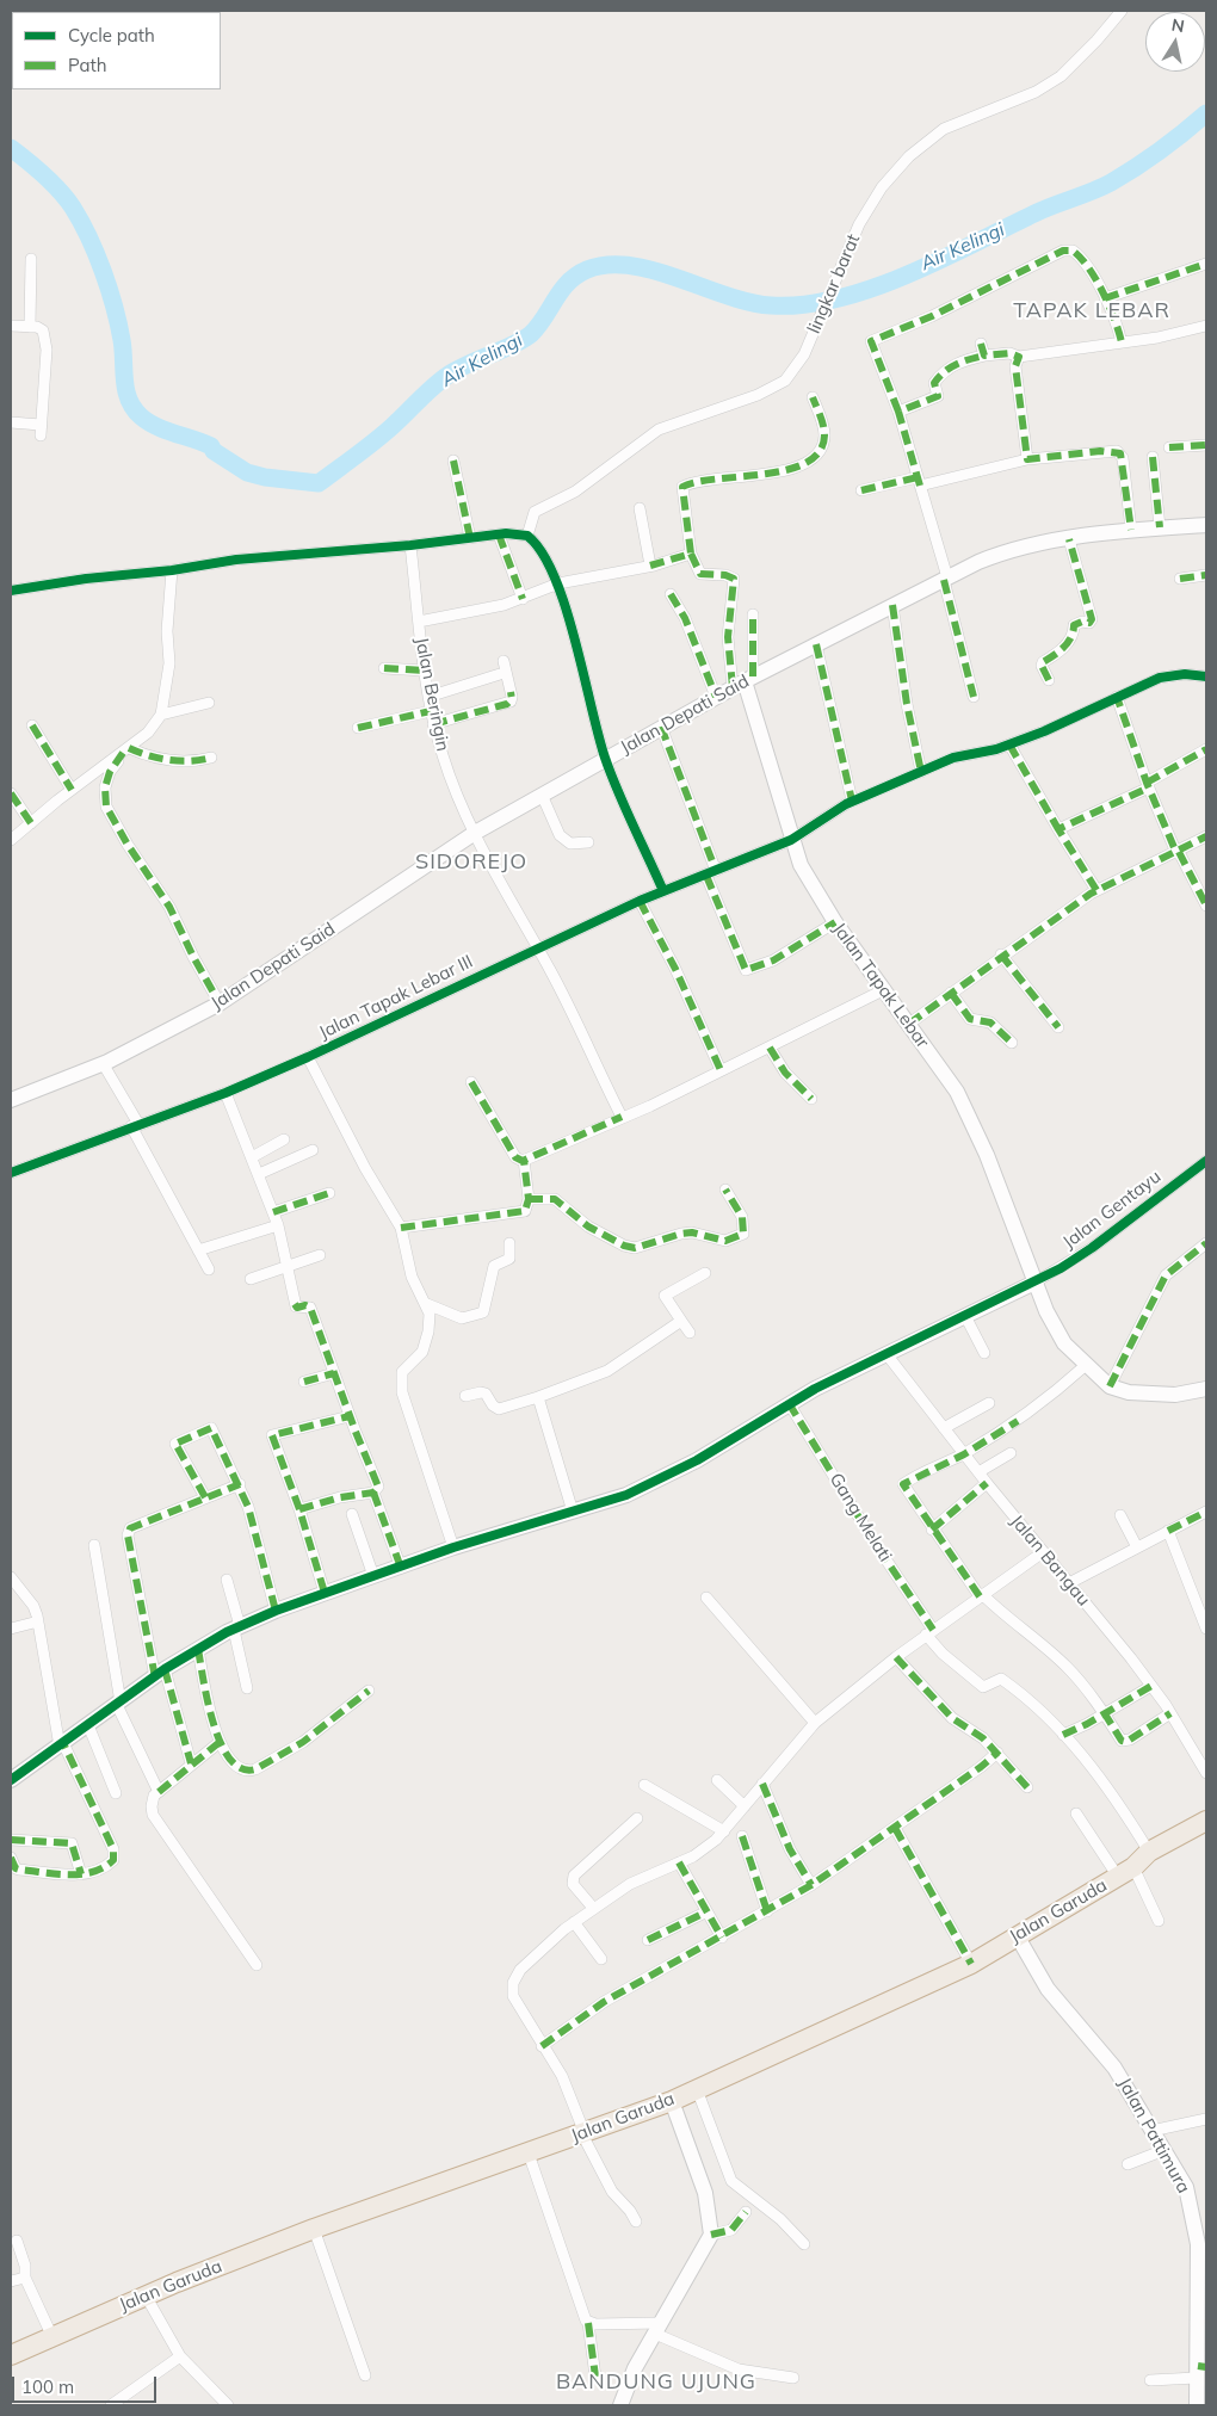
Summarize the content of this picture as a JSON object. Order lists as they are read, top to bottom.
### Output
{
  "streets": {
    "highway": ["Jalan Garuda"],
    "street": [
      "lingkar barat",
      "Jalan Beringin",
      "Jalan Depati Said",
      "Jalan Tapak Lebar",
      "Jalan Tapak Lebar III",
      "Jalan Gentayu",
      "Gang Melati",
      "Jalan Bangau",
      "Jalan Pattimura"
    ]
  },
  "crossings": [
    ["Jalan Beringin", "Jalan Depati Said"],
    ["Jalan Beringin", "Jalan Tapak Lebar III"],
    ["Jalan Depati Said", "Jalan Tapak Lebar"],
    ["Jalan Tapak Lebar", "Jalan Tapak Lebar III"],
    ["Jalan Tapak Lebar", "Jalan Gentayu"],
    ["Jalan Garuda", "Jalan Pattimura"]
  ],
  "districts": ["TAPAK LEBAR", "SIDOREJO", "BANDUNG UJUNG"],
  "water": ["Air Kelingi"],
  "legend": ["Cycle path", "Path"],
  "scale_bar": "100 m",
  "north": "top"
}
